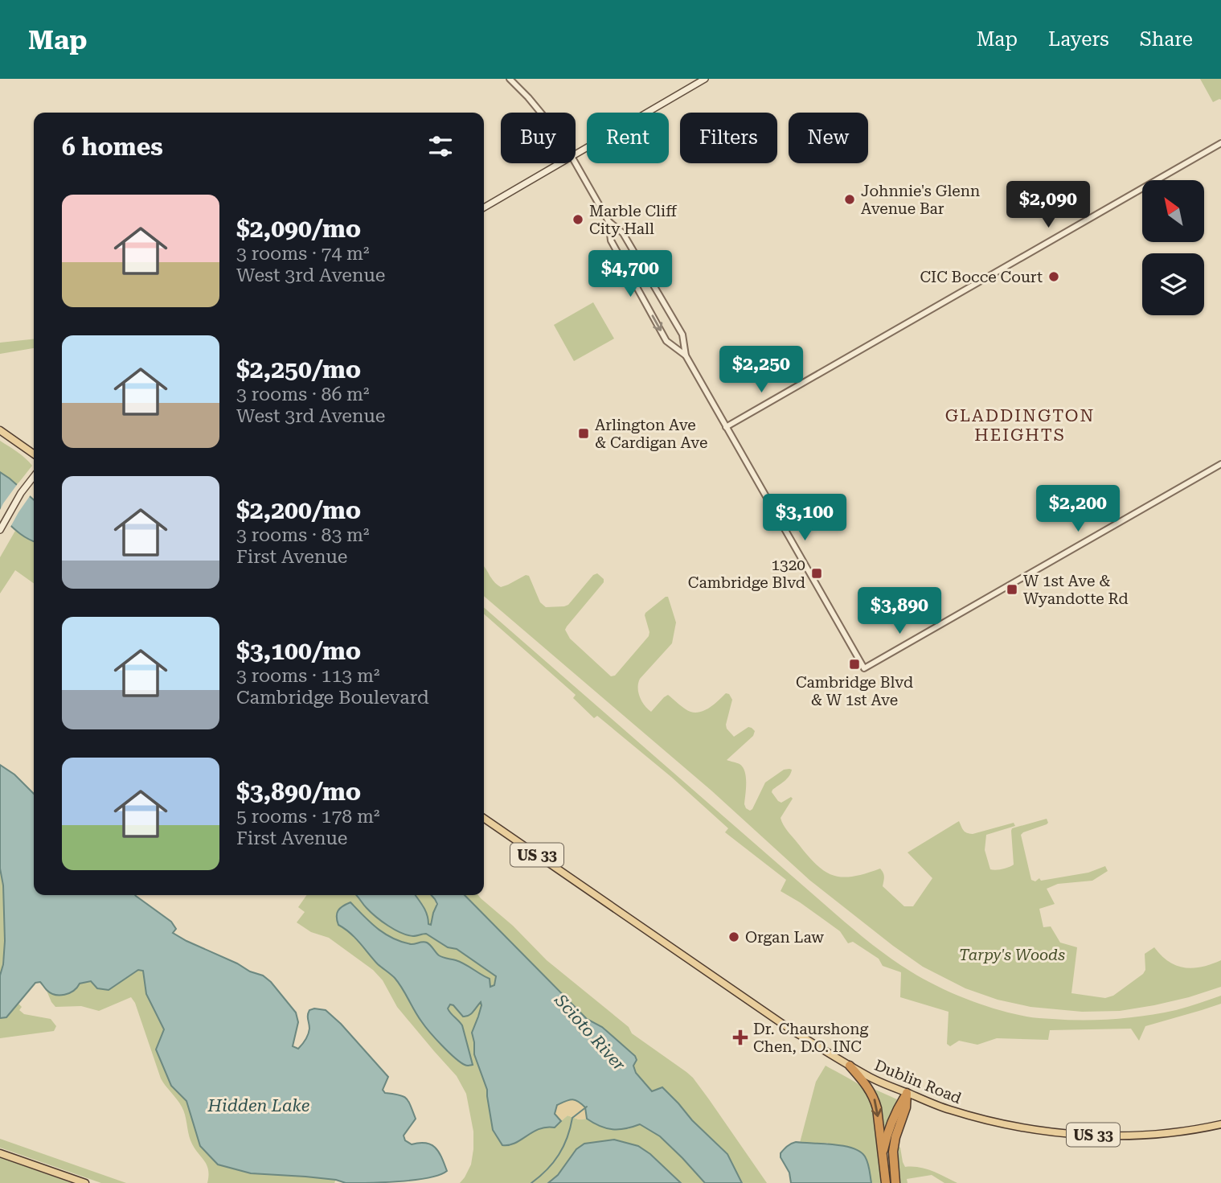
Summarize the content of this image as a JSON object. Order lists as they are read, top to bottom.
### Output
{
  "streets": {
    "main road": ["US 33", "Dublin Road"]
  },
  "districts": ["GLADDINGTON HEIGHTS"],
  "water": ["Scioto River", "Hidden Lake"],
  "parks": ["Tarpy's Woods"],
  "places": {
    "other": [
      "Johnnie's Glenn Avenue Bar",
      "Marble Cliff City Hall",
      "CIC Bocce Court",
      "Organ Law"
    ],
    "transit": [
      "Arlington Ave & Cardigan Ave",
      "1320 Cambridge Blvd",
      "W 1st Ave & Wyandotte Rd",
      "Cambridge Blvd & W 1st Ave"
    ],
    "health": ["Dr. Chaurshong Chen, D.O. INC"]
  },
  "north": "top left",
  "page": {
    "header": "Map",
    "nav": ["Map", "Layers", "Share"],
    "chip": [
      "Buy",
      "Rent",
      "Filters",
      "New"
    ],
    "heading": "6 homes",
    "list": [
      {
        "name": "$2,090/mo",
        "note": "3 rooms · 74 m² · West 3rd Avenue"
      },
      {
        "name": "$2,250/mo",
        "note": "3 rooms · 86 m² · West 3rd Avenue"
      },
      {
        "name": "$2,200/mo",
        "note": "3 rooms · 83 m² · First Avenue"
      },
      {
        "name": "$3,100/mo",
        "note": "3 rooms · 113 m² · Cambridge Boulevard"
      },
      {
        "name": "$3,890/mo",
        "note": "5 rooms · 178 m² · First Avenue"
      }
    ],
    "price": [
      "$2,090",
      "$4,700",
      "$2,250",
      "$2,200",
      "$3,100",
      "$3,890"
    ]
  }
}
